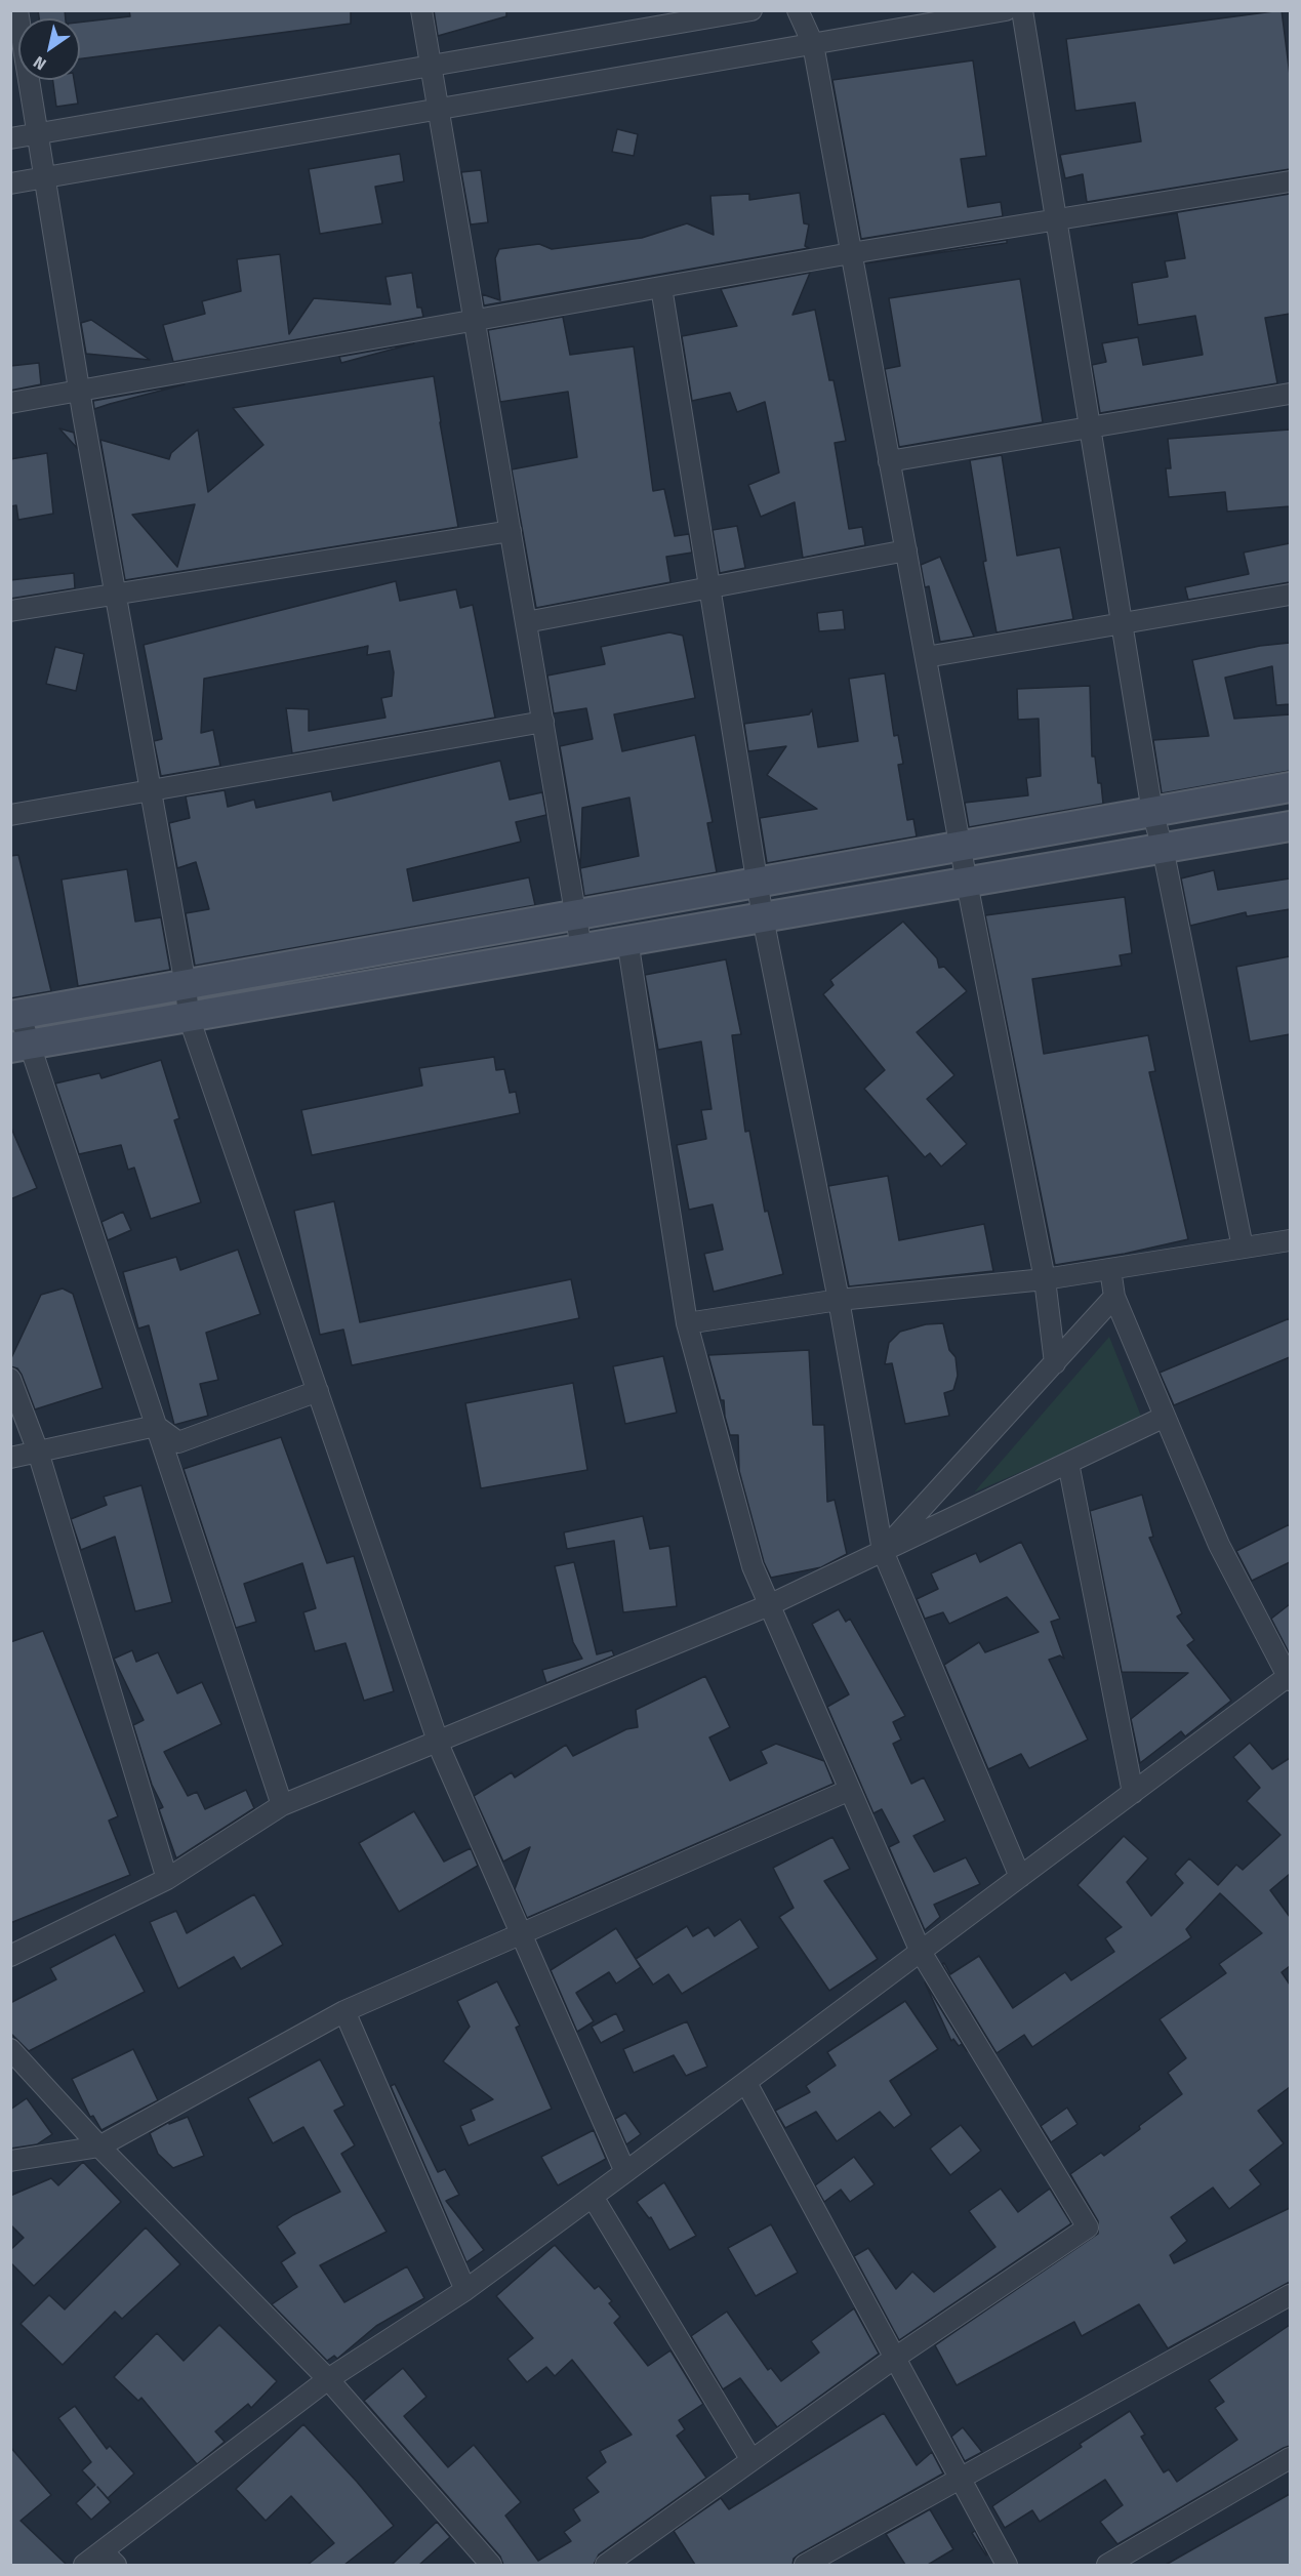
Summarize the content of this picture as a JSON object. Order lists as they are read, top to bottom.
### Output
{
  "north": "bottom left"
}
